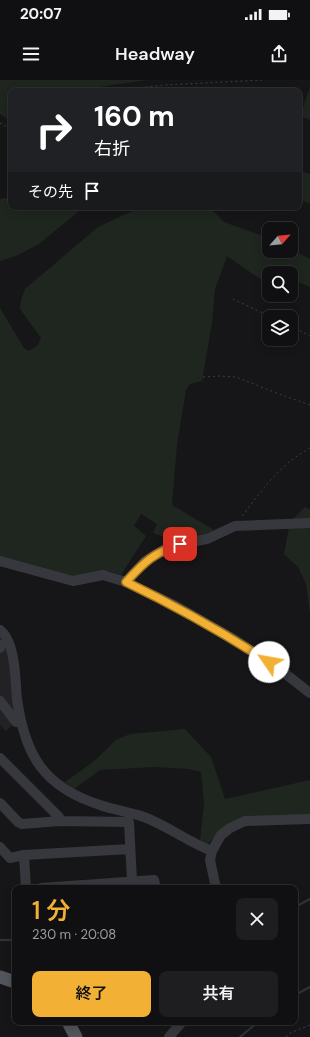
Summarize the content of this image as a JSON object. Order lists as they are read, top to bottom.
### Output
{
  "north": "top right",
  "page": {
    "status": "20:07",
    "header": "Headway",
    "turn": ["160 m", "右折"],
    "then": "その先",
    "heading": ["1 分", "230 m · 20:08"],
    "buttons": ["終了", "共有"]
  }
}
